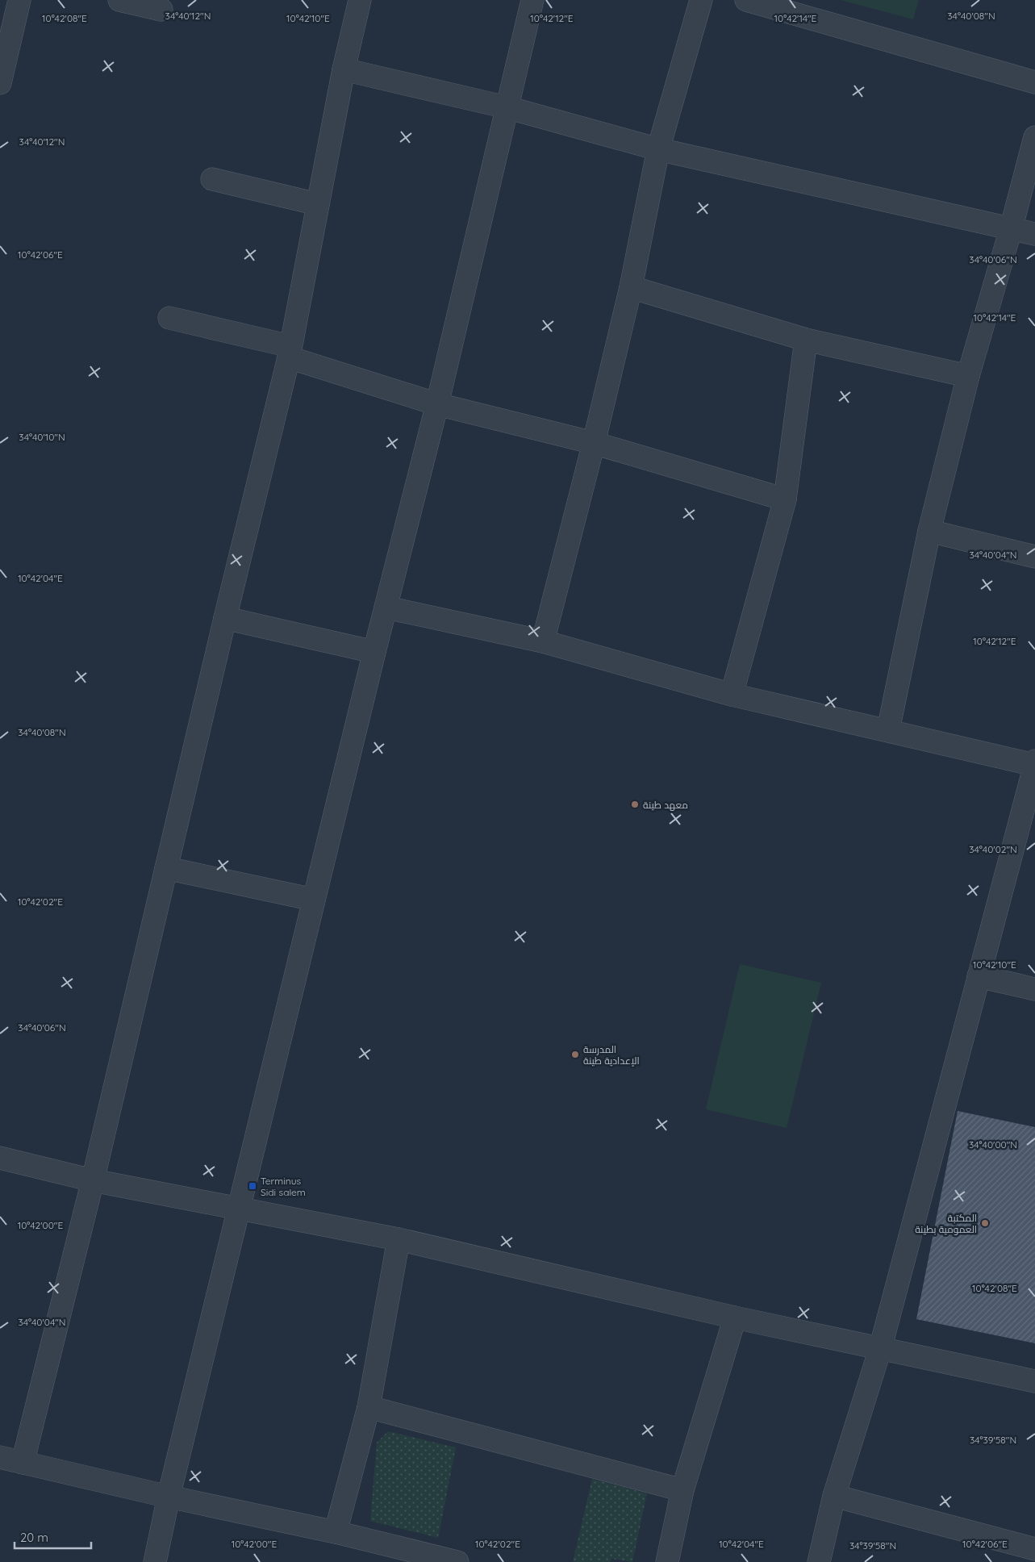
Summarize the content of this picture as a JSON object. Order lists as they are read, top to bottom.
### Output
{
  "places": {
    "other": ["معهد طينة", "المدرسة الإعدادية طينة", "المكتبة العمومية بطينة"],
    "transit": ["Terminus Sidi salem"]
  },
  "scale_bar": "20 m",
  "coordinates": [
    "34°40'12\"N",
    "34°40'08\"N",
    "10°42'08\"E",
    "10°42'10\"E",
    "10°42'12\"E",
    "10°42'14\"E",
    "10°42'06\"E",
    "34°40'06\"N",
    "34°40'10\"N",
    "34°40'04\"N",
    "10°42'04\"E",
    "34°40'02\"N",
    "10°42'02\"E",
    "34°40'00\"N",
    "10°42'00\"E",
    "34°39'58\"N"
  ]
}
